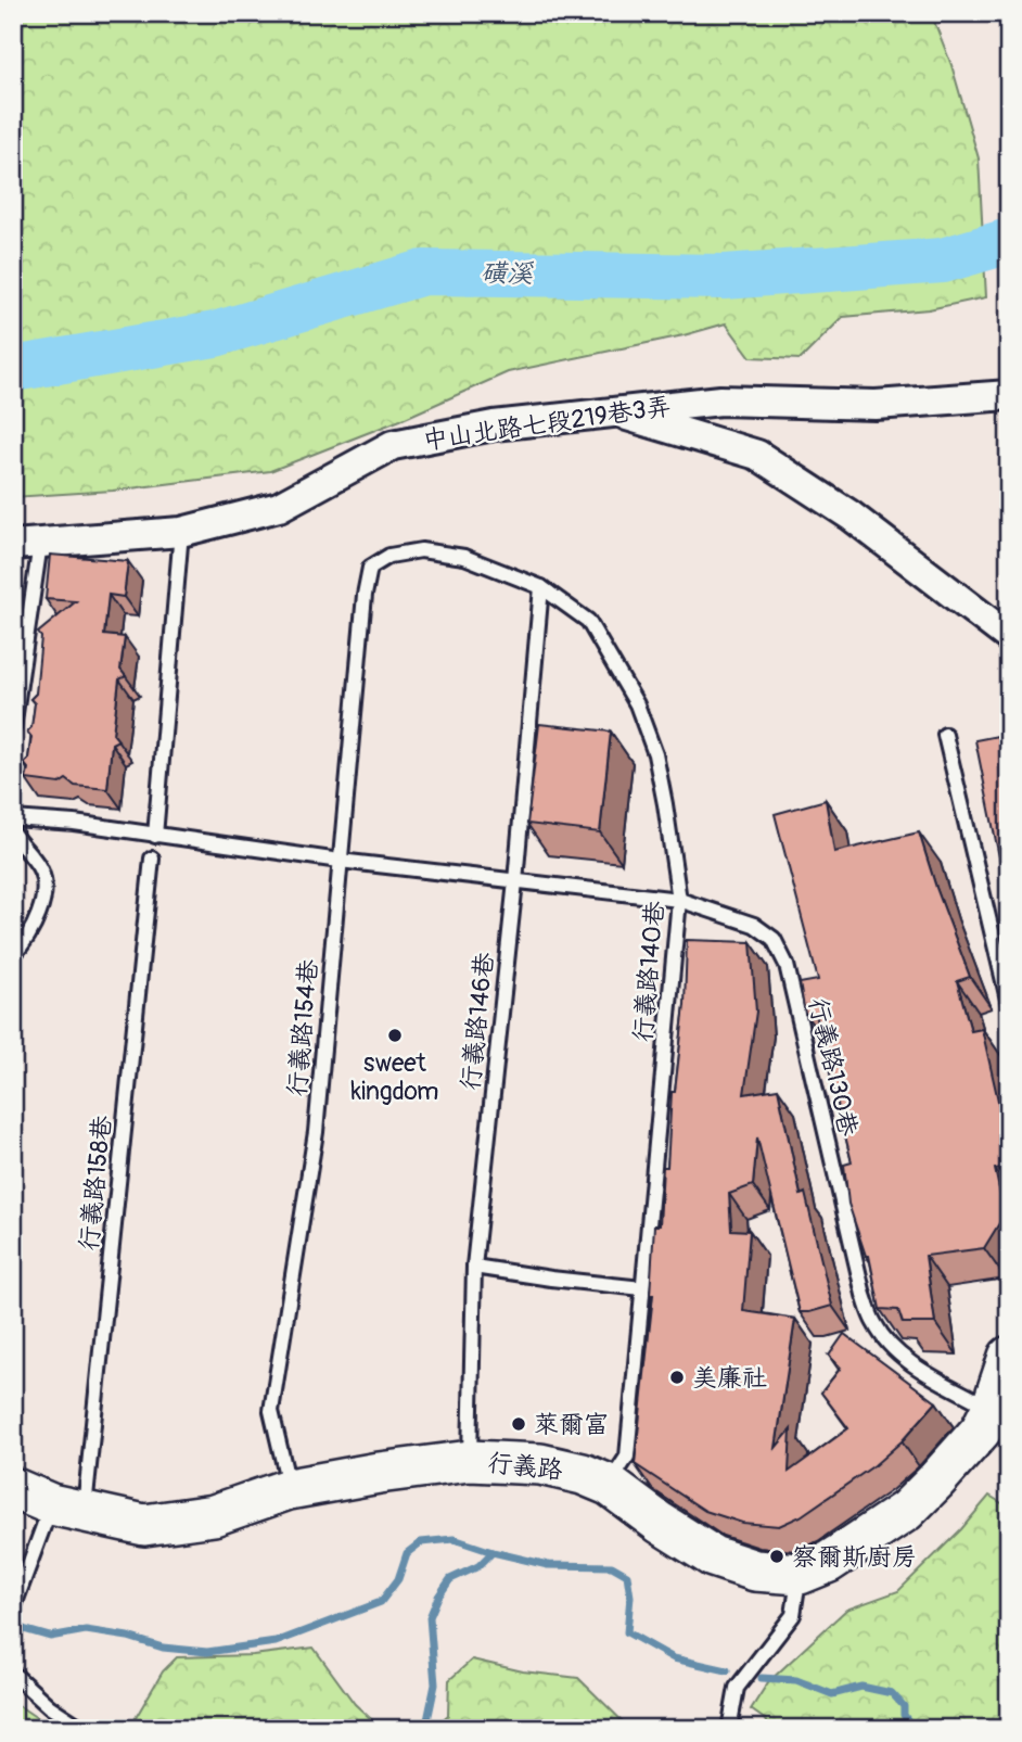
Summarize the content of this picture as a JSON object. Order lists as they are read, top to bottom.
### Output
{
  "streets": {
    "street": ["中山北路七段219巷3弄", "行義路"],
    "lane": [
      "行義路140巷",
      "行義路146巷",
      "行義路154巷",
      "行義路130巷",
      "行義路158巷"
    ]
  },
  "crossings": [
    ["行義路140巷", "行義路146巷"],
    ["行義路140巷", "行義路154巷"],
    ["行義路140巷", "行義路130巷"],
    ["行義路140巷", "行義路"],
    ["行義路146巷", "行義路130巷"],
    ["行義路146巷", "行義路"],
    ["行義路154巷", "行義路130巷"],
    ["行義路154巷", "行義路"],
    ["行義路130巷", "行義路"],
    ["行義路158巷", "行義路"]
  ],
  "water": ["磺溪"],
  "places": [
    "sweet kingdom",
    "美廉社",
    "萊爾富",
    "察爾斯廚房"
  ]
}
